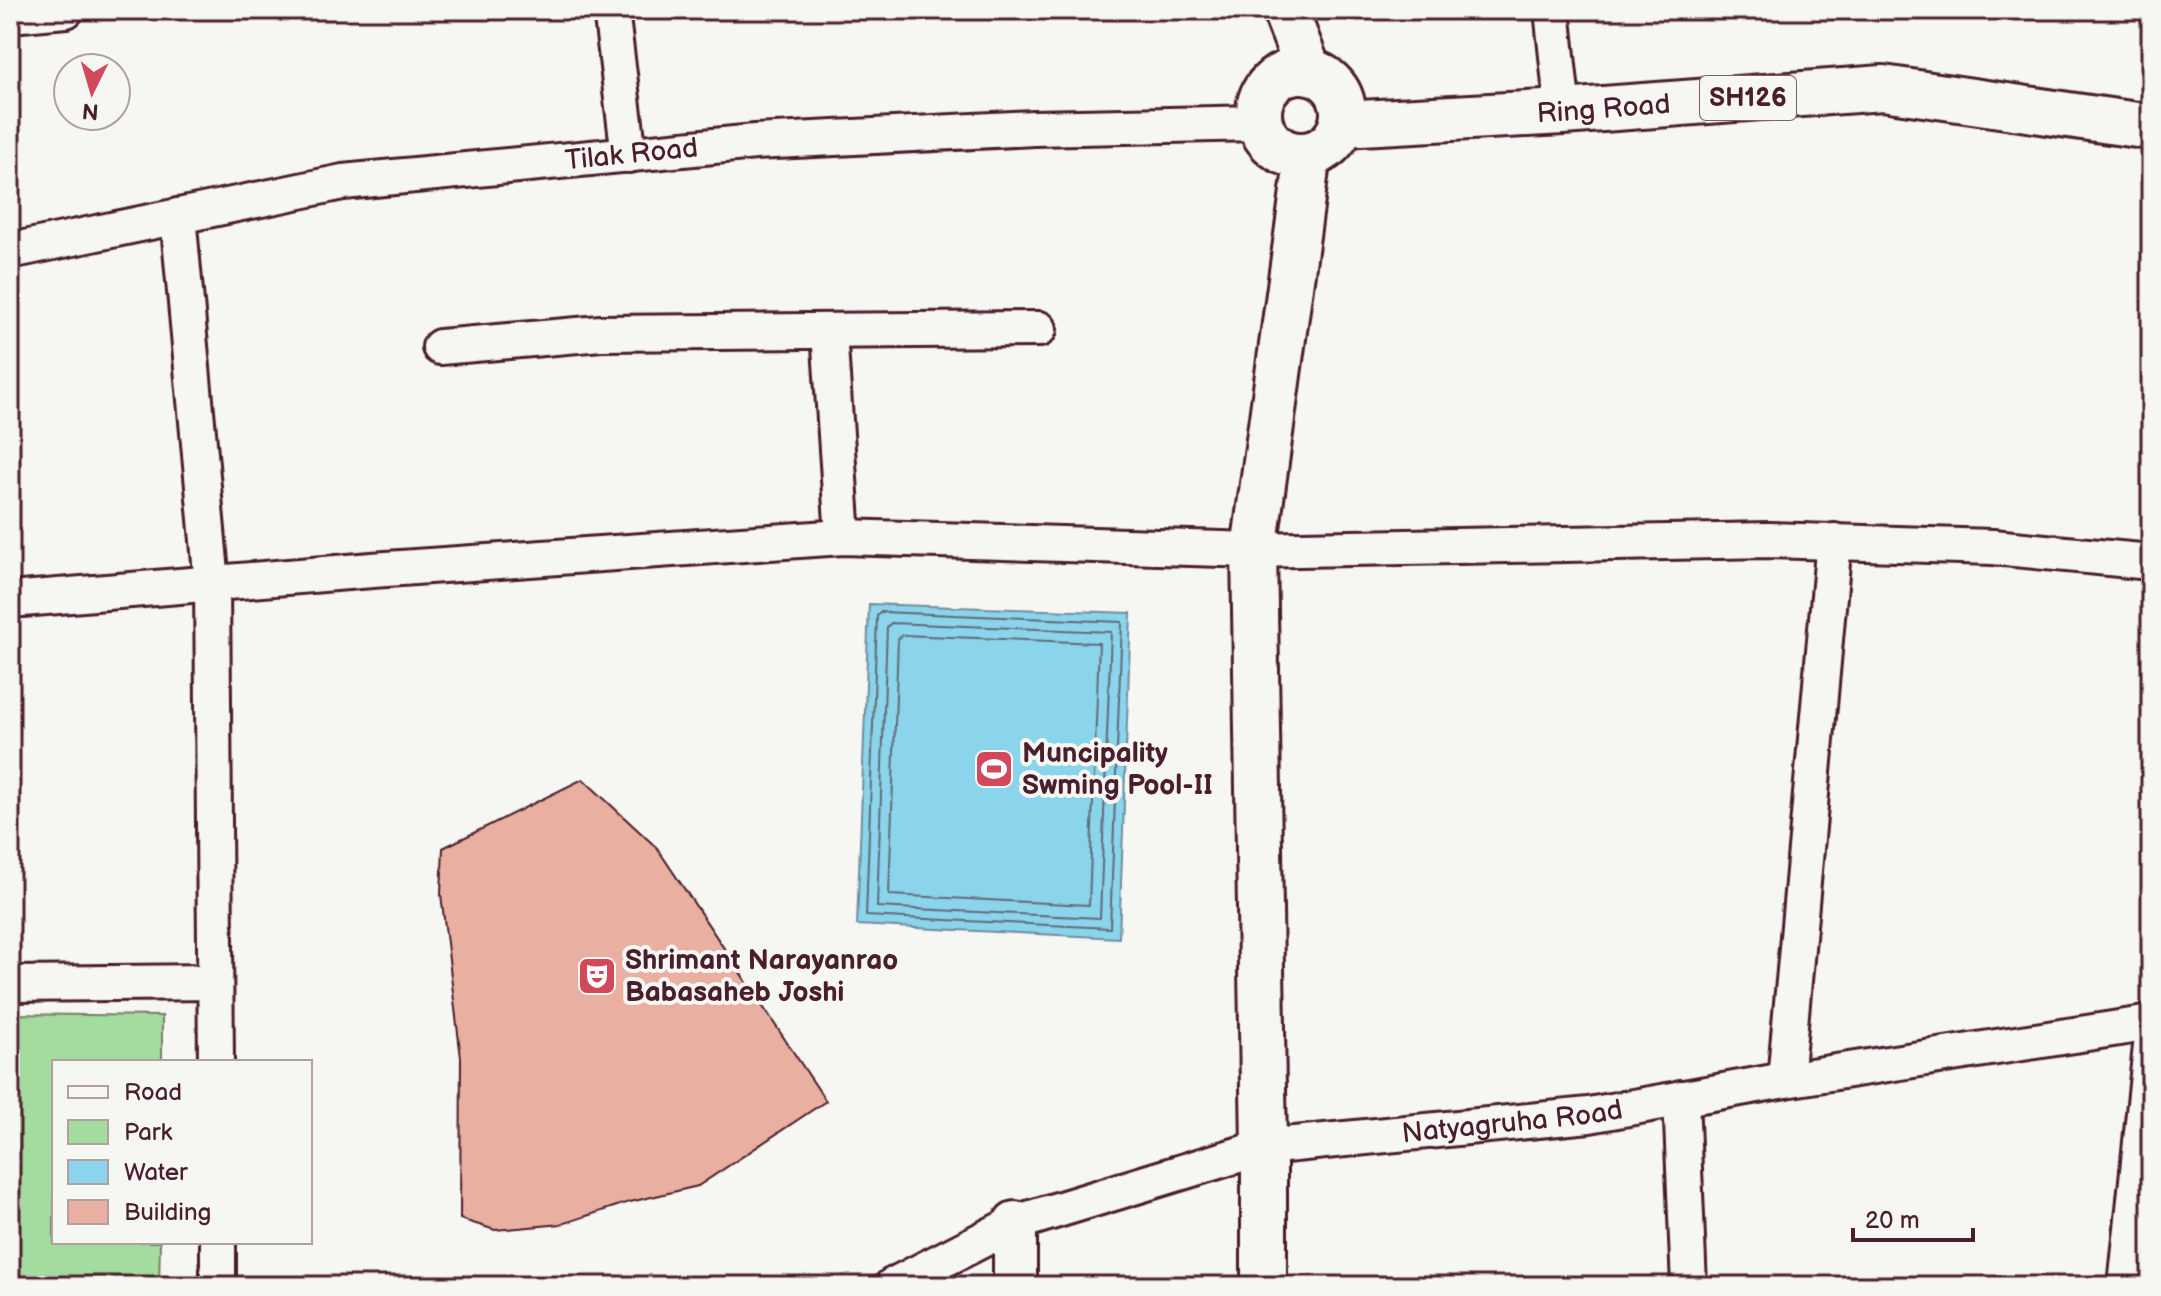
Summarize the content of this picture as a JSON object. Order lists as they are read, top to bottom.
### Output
{
  "streets": {
    "main road": ["SH126", "Ring Road"],
    "street": ["Tilak Road", "Natyagruha Road"]
  },
  "crossings": [
    ["Ring Road", "Tilak Road"]
  ],
  "places": {
    "sports": ["Muncipality Swming Pool-II"],
    "theatre": ["Shrimant Narayanrao Babasaheb Joshi"]
  },
  "legend": [
    "Road",
    "Park",
    "Water",
    "Building"
  ],
  "scale_bar": "20 m",
  "north": "bottom"
}
